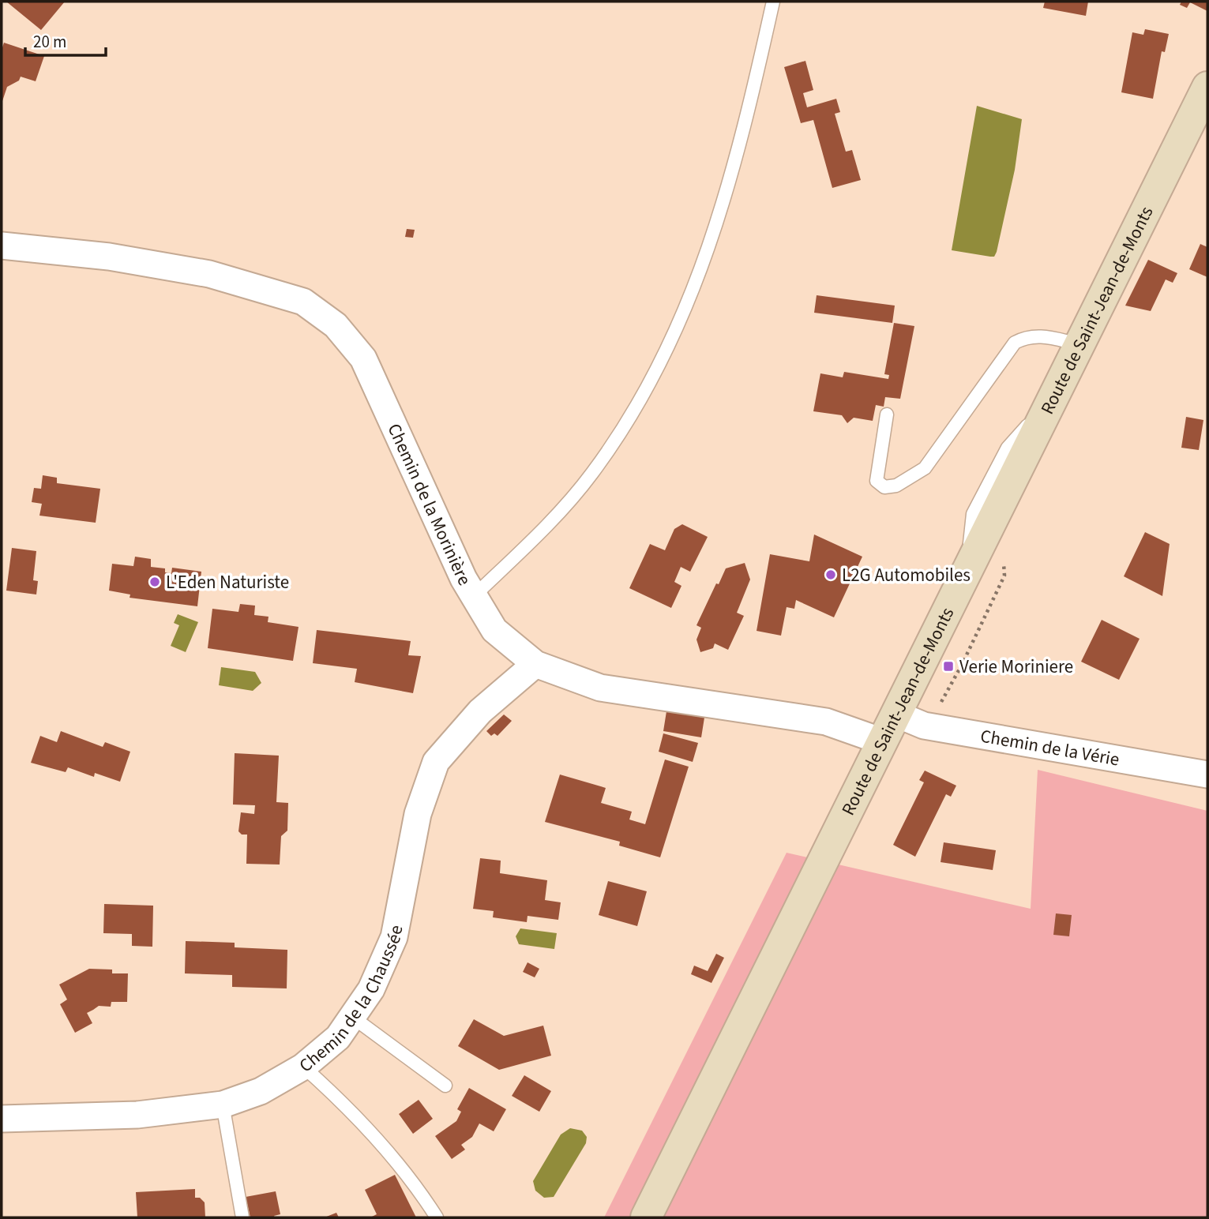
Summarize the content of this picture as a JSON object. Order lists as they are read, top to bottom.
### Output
{
  "streets": {
    "main road": ["Route de Saint-Jean-de-Monts"],
    "street": ["Chemin de la Morinière", "Chemin de la Vérie", "Chemin de la Chaussée"]
  },
  "crossings": [
    ["Route de Saint-Jean-de-Monts", "Chemin de la Morinière"],
    ["Route de Saint-Jean-de-Monts", "Chemin de la Vérie"],
    ["Chemin de la Morinière", "Chemin de la Chaussée"]
  ],
  "places": {
    "other": ["L2G Automobiles", "L'Eden Naturiste"],
    "transit": ["Verie Moriniere"]
  },
  "scale_bar": "20 m"
}
